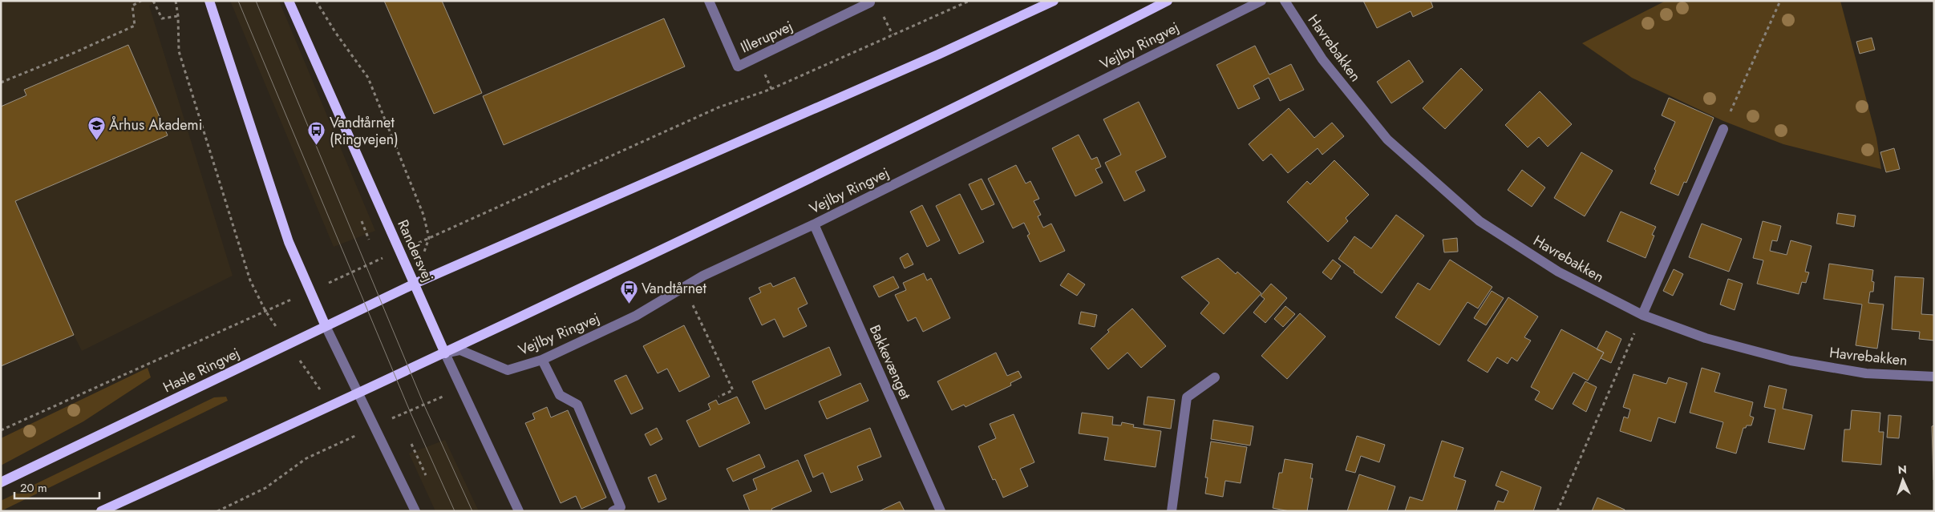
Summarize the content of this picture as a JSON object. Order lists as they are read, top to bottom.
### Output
{
  "streets": {
    "main road": ["Vejlby Ringvej", "Randersvej", "Hasle Ringvej"],
    "street": ["Illerupvej", "Havrebakken", "Bakkevænget"]
  },
  "crossings": [
    ["Vejlby Ringvej", "Randersvej"],
    ["Vejlby Ringvej", "Bakkevænget"],
    ["Randersvej", "Hasle Ringvej"]
  ],
  "places": {
    "school or university": ["Århus Akademi"],
    "bus stop": ["Vandtårnet (Ringvejen)", "Vandtårnet"]
  },
  "scale_bar": "20 m",
  "north": "top"
}
